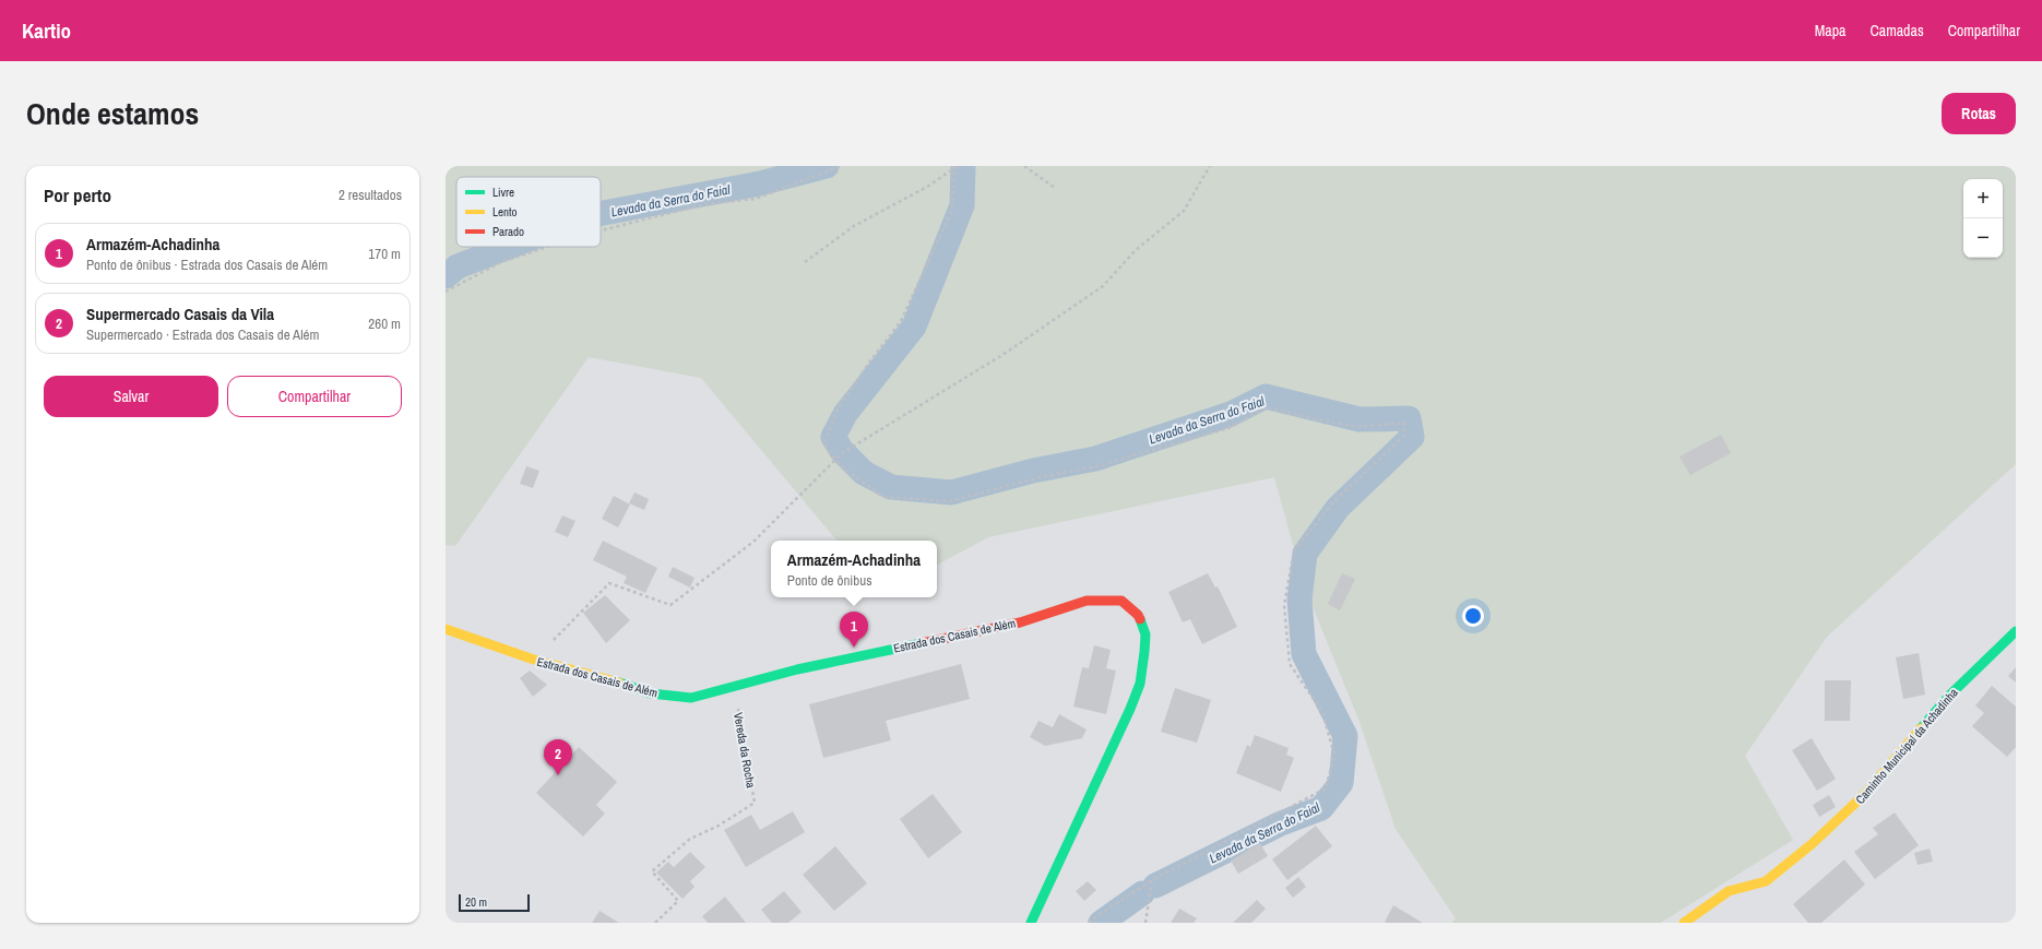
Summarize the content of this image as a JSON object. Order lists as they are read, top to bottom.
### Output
{
  "streets": {
    "street": ["Estrada dos Casais de Além", "Caminho Municipal da Achadinha"],
    "path": ["Vereda da Rocha"]
  },
  "crossings": [
    ["Estrada dos Casais de Além", "Vereda da Rocha"]
  ],
  "water": ["Levada da Serra do Faial"],
  "legend": ["Livre", "Lento", "Parado"],
  "scale_bar": "20 m",
  "page": {
    "header": "Kartio",
    "nav": ["Mapa", "Camadas", "Compartilhar"],
    "title": "Onde estamos",
    "buttons": [
      "Rotas",
      ["Salvar", "Compartilhar"]
    ],
    "heading": ["Por perto", "2 resultados"],
    "map_buttons": ["+", "−"],
    "list": [
      {
        "mark": "1",
        "name": "Armazém-Achadinha",
        "note": "Ponto de ônibus · Estrada dos Casais de Além",
        "value": "170 m"
      },
      {
        "mark": "2",
        "name": "Supermercado Casais da Vila",
        "note": "Supermercado · Estrada dos Casais de Além",
        "value": "260 m"
      }
    ],
    "popup": ["Armazém-Achadinha", "Ponto de ônibus"],
    "pins": ["1", "2"],
    "scale": "20 m"
  }
}
